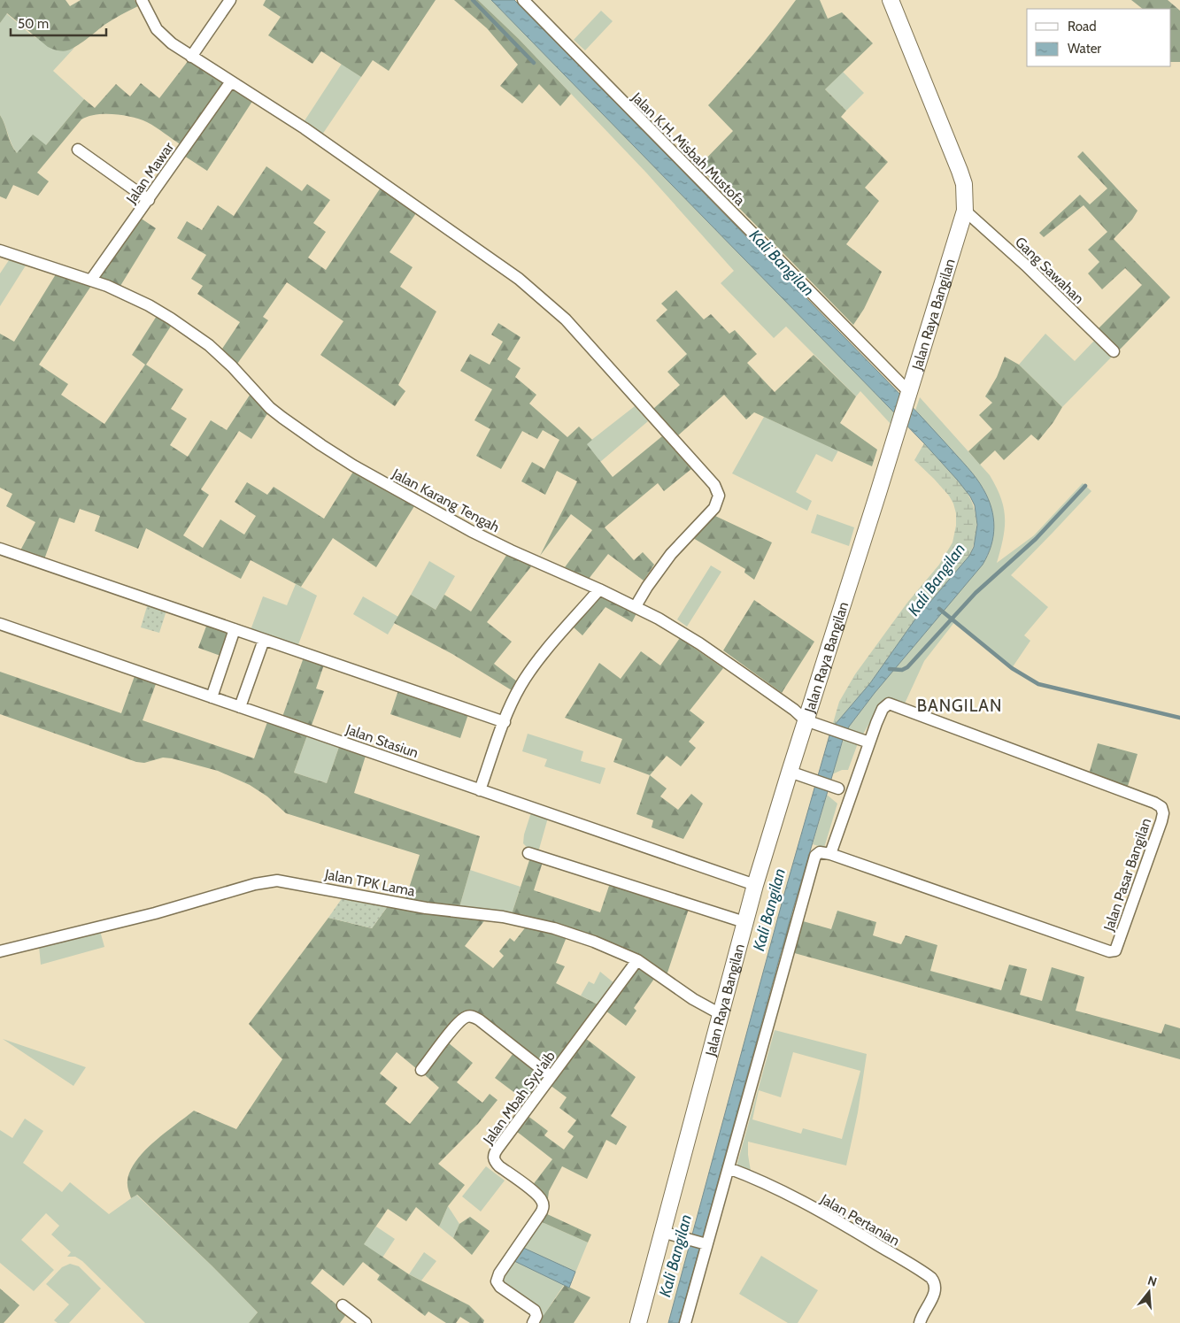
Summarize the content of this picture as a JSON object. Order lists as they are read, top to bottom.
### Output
{
  "streets": {
    "main road": ["Jalan Raya Bangilan"],
    "street": [
      "Jalan K.H. Misbah Mustofa",
      "Jalan Mawar",
      "Gang Sawahan",
      "Jalan Karang Tengah",
      "Jalan Stasiun",
      "Jalan Pasar Bangilan",
      "Jalan TPK Lama",
      "Jalan Mbah Syu'aib",
      "Jalan Pertanian"
    ]
  },
  "crossings": [
    ["Jalan K.H. Misbah Mustofa", "Jalan Raya Bangilan"],
    ["Jalan Mawar", "Jalan Karang Tengah"],
    ["Gang Sawahan", "Jalan Raya Bangilan"],
    ["Jalan Raya Bangilan", "Jalan Karang Tengah"],
    ["Jalan Raya Bangilan", "Jalan Stasiun"],
    ["Jalan Raya Bangilan", "Jalan TPK Lama"],
    ["Jalan TPK Lama", "Jalan Mbah Syu'aib"]
  ],
  "districts": ["BANGILAN"],
  "water": ["Kali Bangilan"],
  "legend": ["Road", "Water"],
  "scale_bar": "50 m",
  "north": "top"
}
